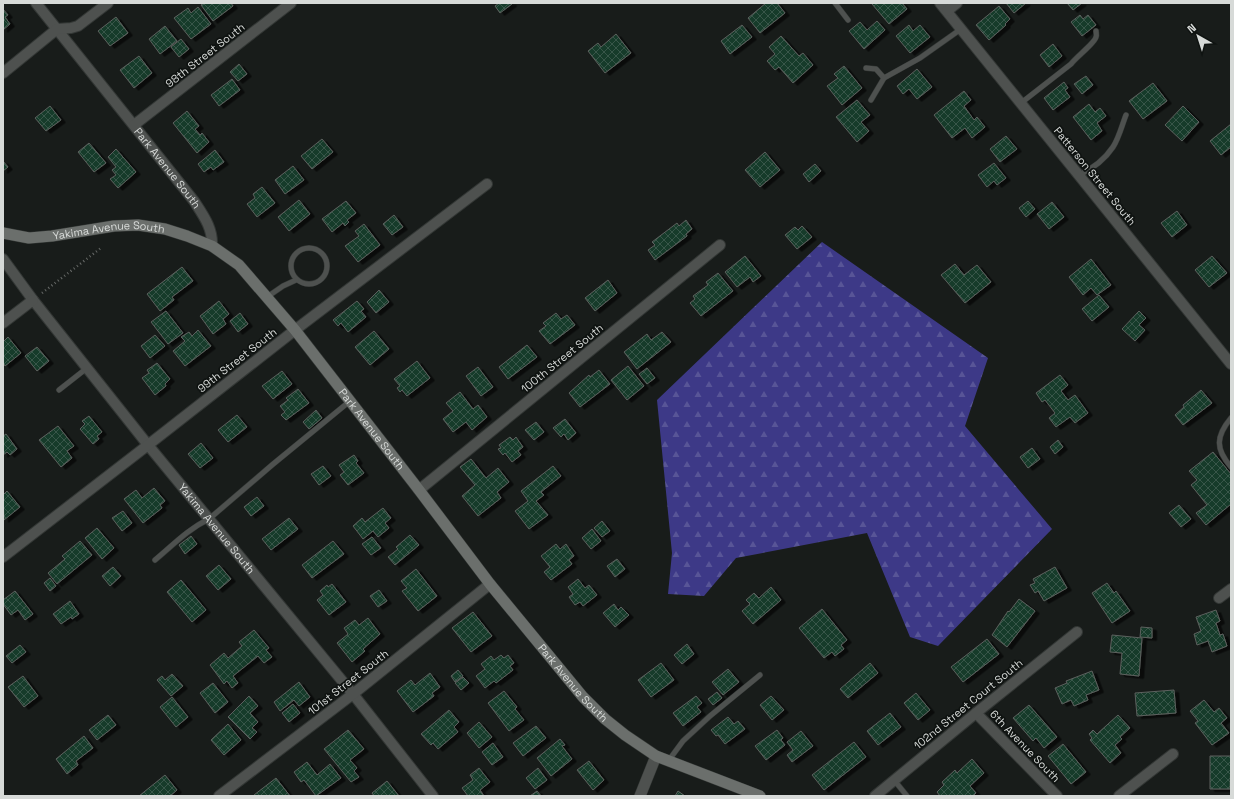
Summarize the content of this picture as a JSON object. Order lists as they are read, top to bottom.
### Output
{
  "streets": {
    "main road": ["Park Avenue South", "Yakima Avenue South"],
    "street": [
      "98th Street South",
      "Patterson Street South",
      "100th Street South",
      "99th Street South",
      "101st Street South",
      "102nd Street Court South",
      "6th Avenue South"
    ]
  },
  "crossings": [
    ["98th Street South", "Park Avenue South"],
    ["Park Avenue South", "Yakima Avenue South"],
    ["Park Avenue South", "100th Street South"],
    ["Park Avenue South", "99th Street South"],
    ["Park Avenue South", "101st Street South"],
    ["Yakima Avenue South", "99th Street South"],
    ["Yakima Avenue South", "101st Street South"],
    ["102nd Street Court South", "6th Avenue South"]
  ],
  "north": "top left"
}
